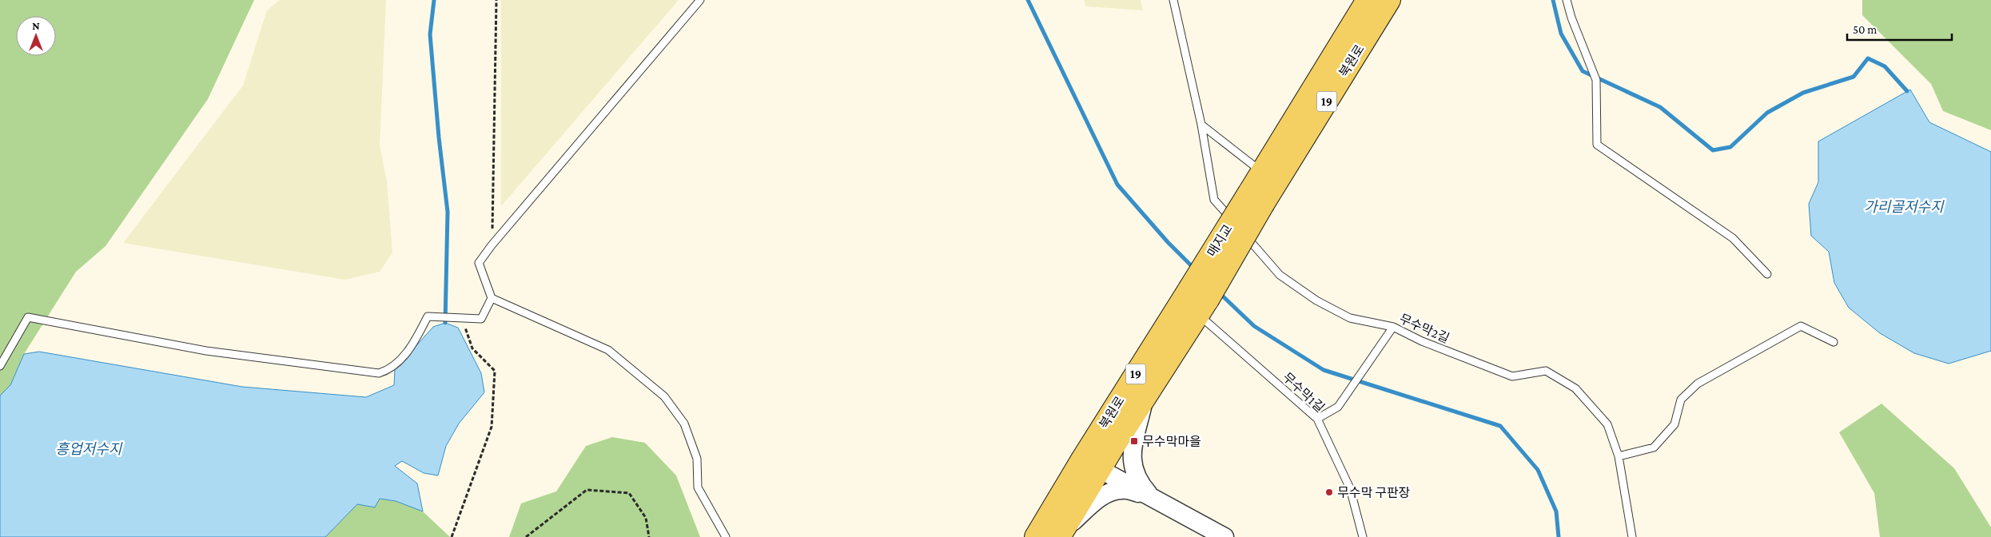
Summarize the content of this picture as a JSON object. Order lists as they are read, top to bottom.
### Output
{
  "streets": {
    "main road": ["북원로", "19", "매지교"],
    "lane": ["무수막2길", "무수막1길"]
  },
  "crossings": [
    ["북원로", "매지교"],
    ["북원로", "무수막1길"],
    ["매지교", "무수막1길"]
  ],
  "water": ["가리골저수지", "흥업저수지"],
  "places": {
    "transit": ["무수막마을"],
    "other": ["무수막 구판장"]
  },
  "scale_bar": "50 m",
  "north": "top"
}
